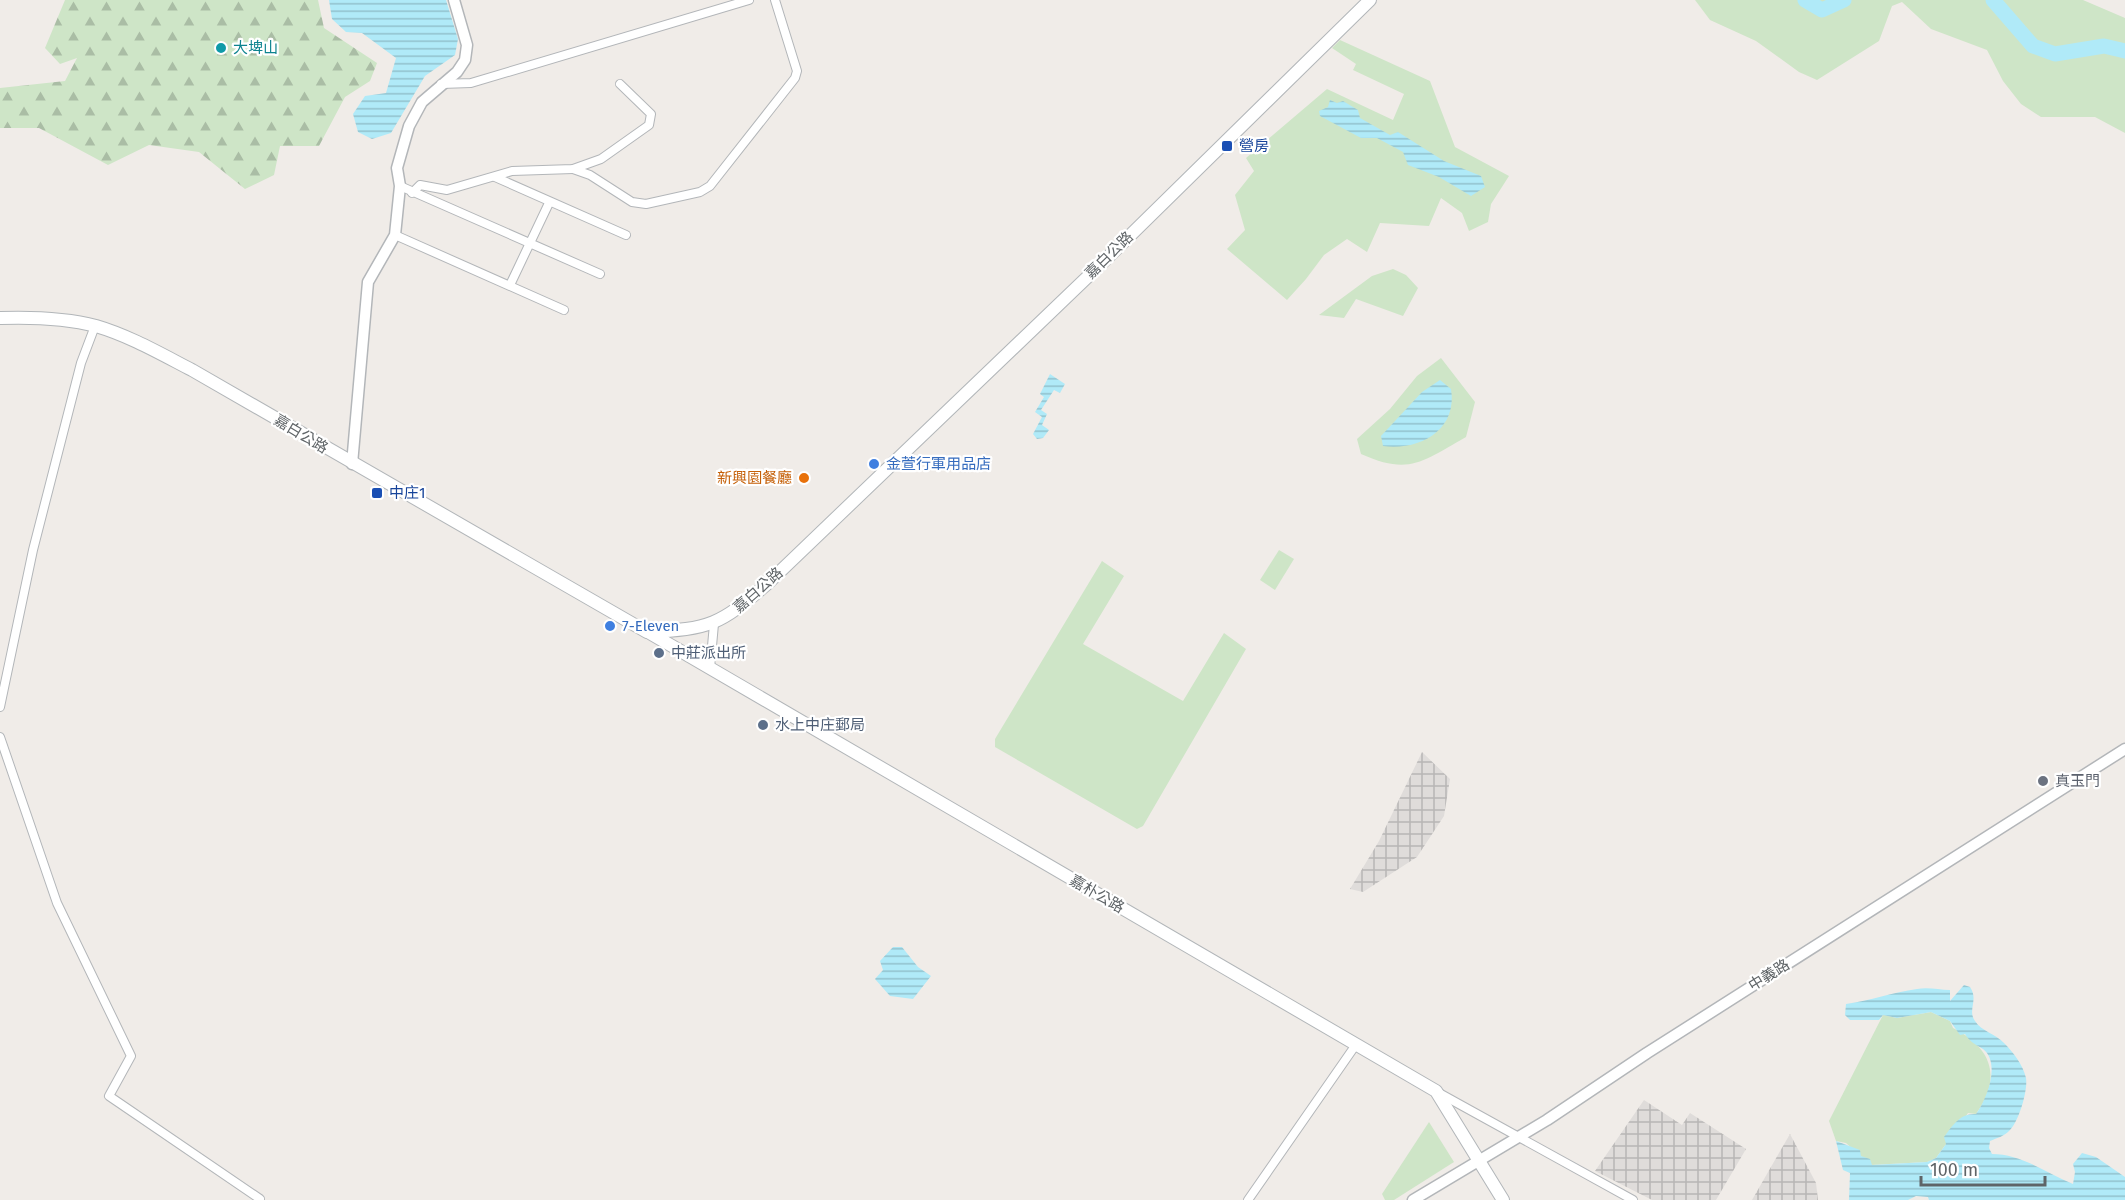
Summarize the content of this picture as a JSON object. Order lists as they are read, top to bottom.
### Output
{
  "streets": {
    "main road": ["嘉白公路", "嘉朴公路"],
    "street": ["中義路"]
  },
  "crossings": [
    ["嘉白公路", "嘉朴公路"],
    ["嘉朴公路", "中義路"]
  ],
  "places": {
    "other": [
      "大埤山",
      "金萱行軍用品店",
      "新興園餐廳",
      "7-Eleven",
      "中莊派出所",
      "水上中庄郵局",
      "真玉門"
    ],
    "transit": ["營房", "中庄1"]
  },
  "scale_bar": "100 m"
}
